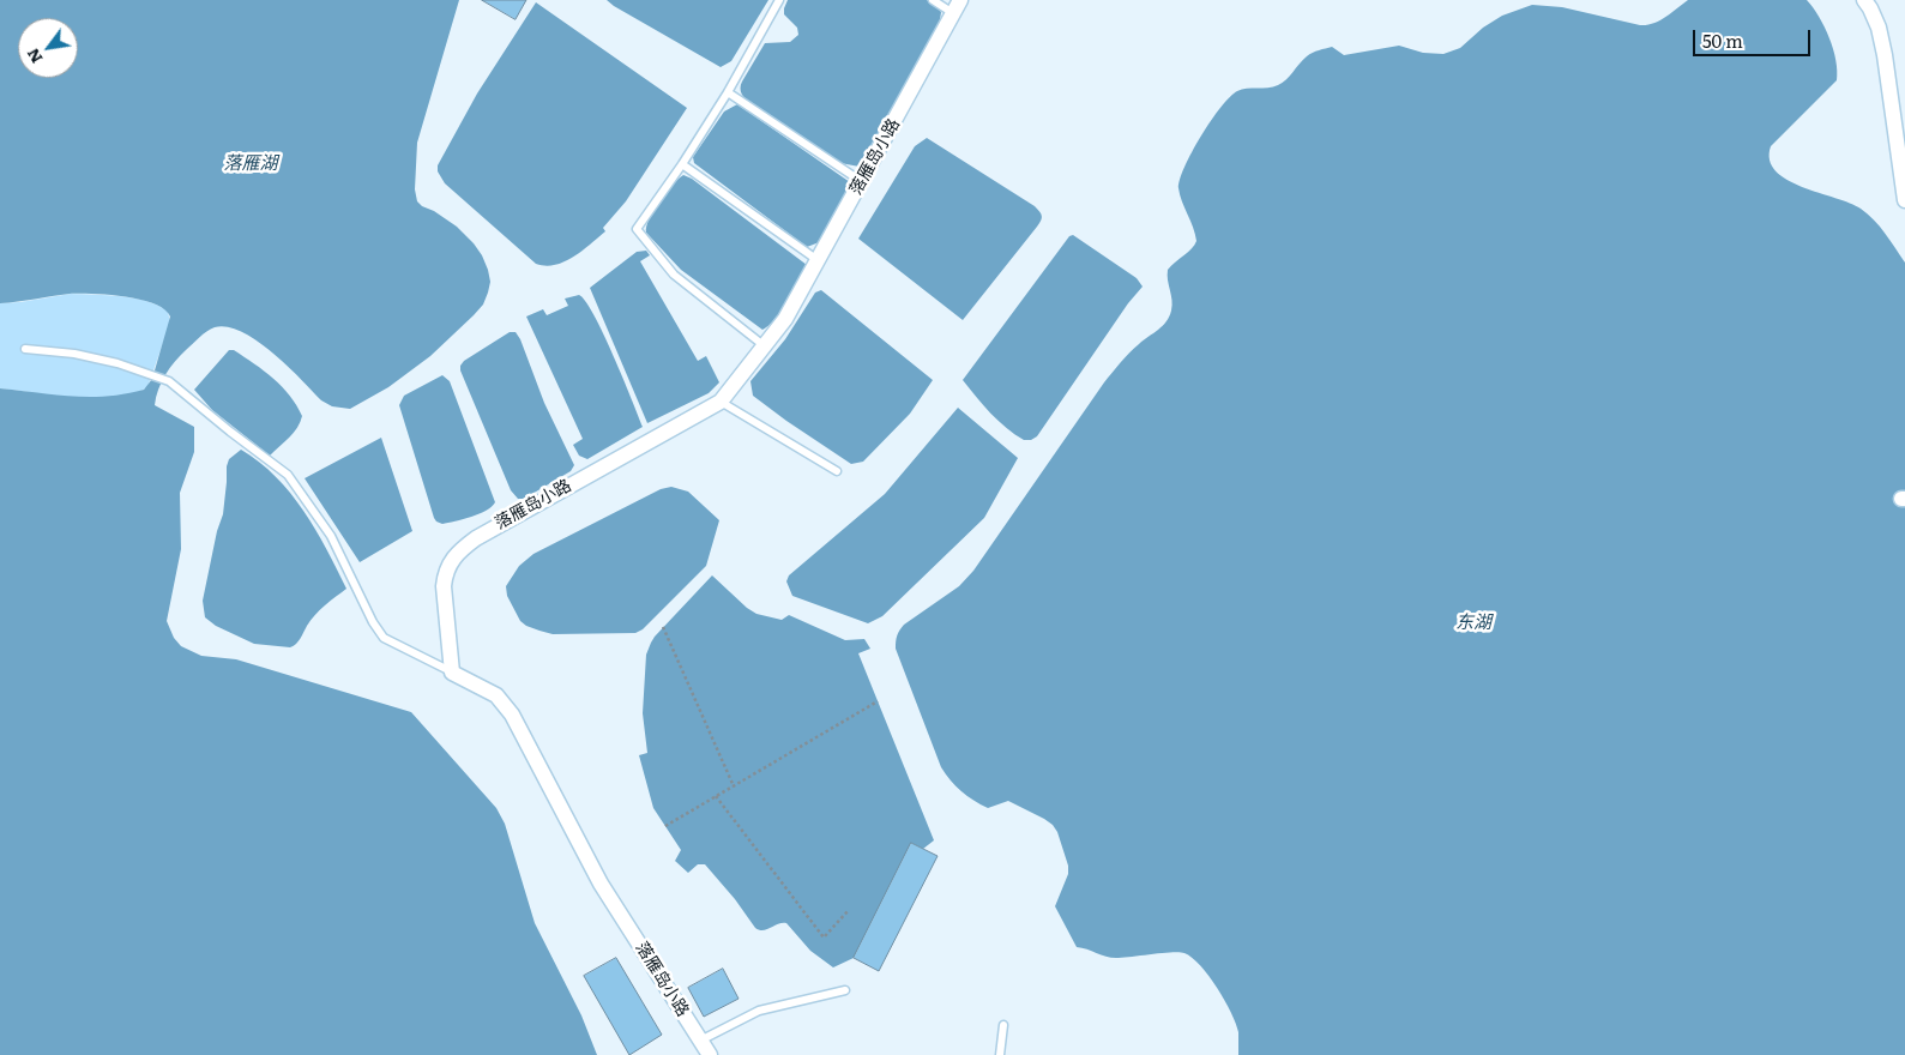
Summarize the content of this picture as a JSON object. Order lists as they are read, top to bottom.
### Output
{
  "streets": {
    "street": ["落雁岛小路"]
  },
  "water": ["落雁湖", "东湖"],
  "scale_bar": "50 m",
  "north": "bottom left"
}
